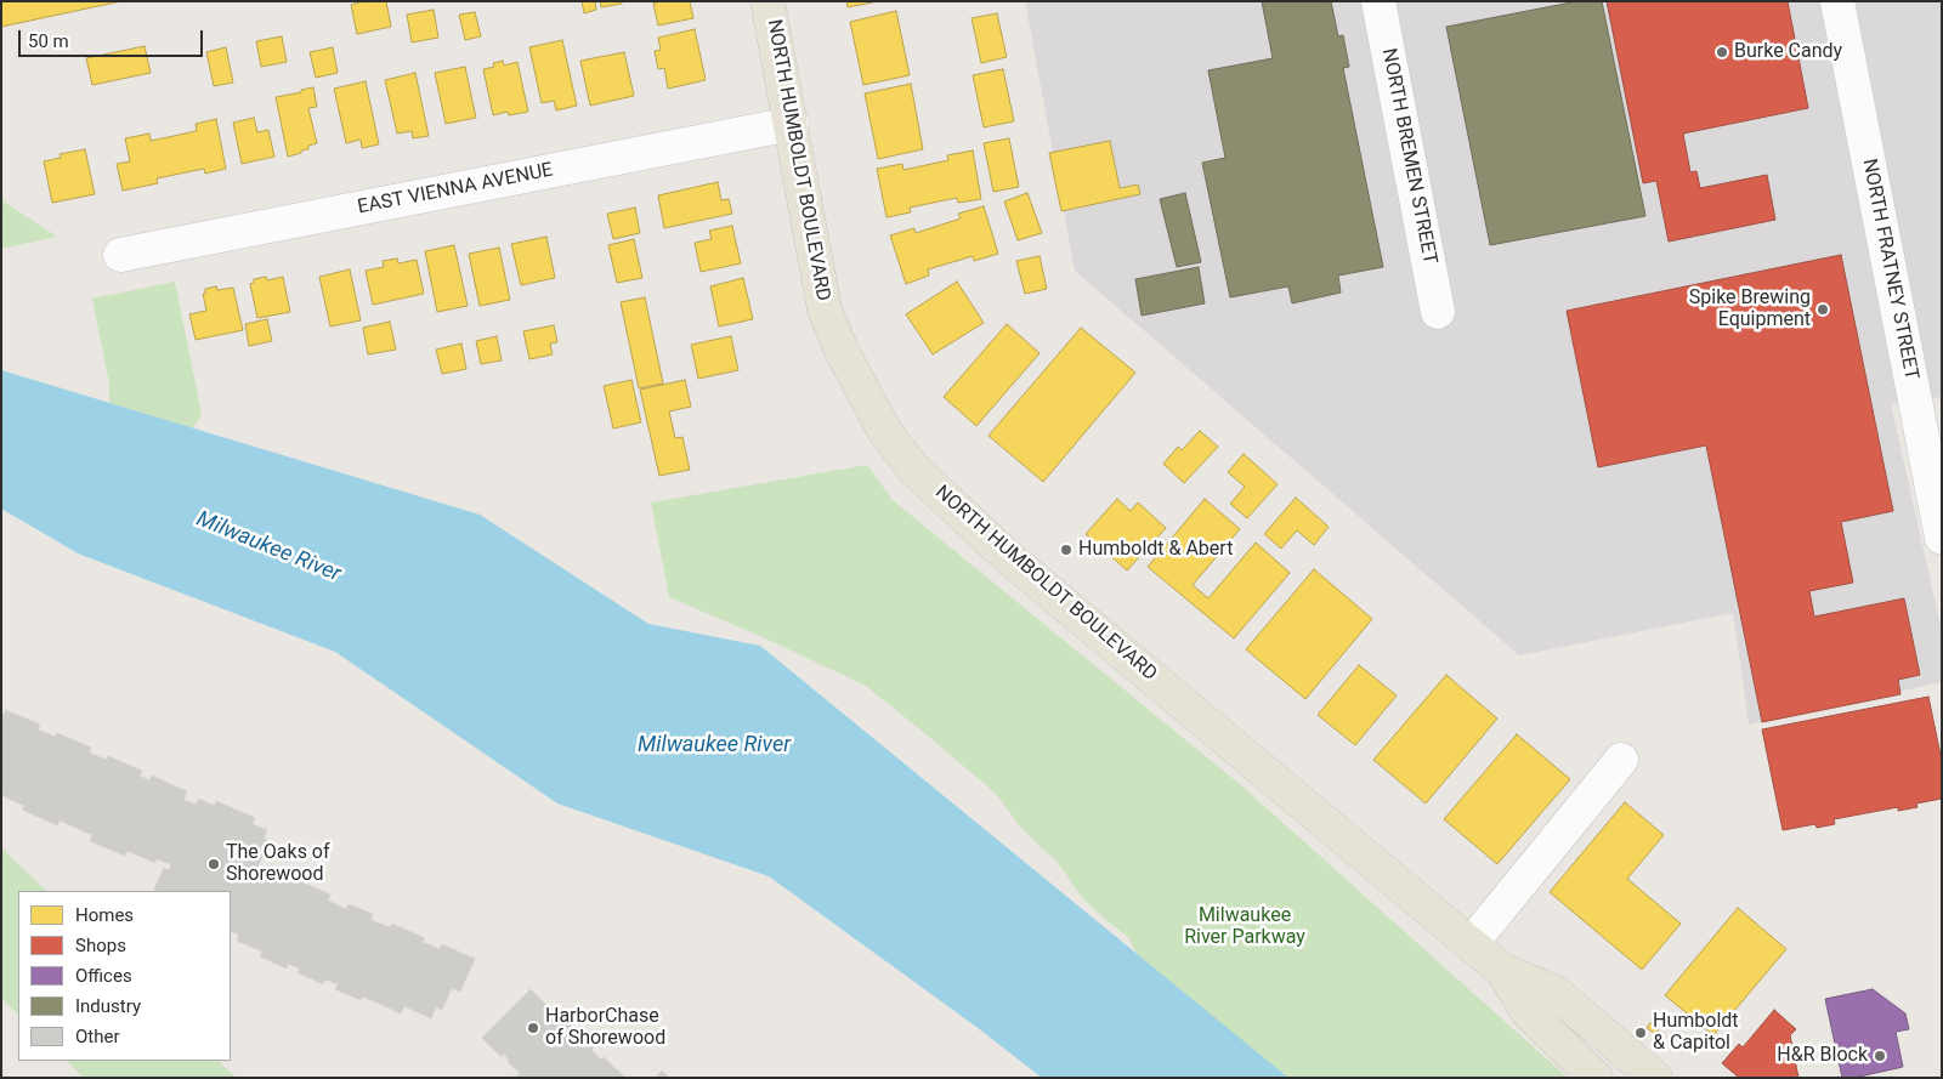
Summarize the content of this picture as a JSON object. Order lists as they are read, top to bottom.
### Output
{
  "streets": {
    "main road": ["NORTH HUMBOLDT BOULEVARD"],
    "street": ["NORTH BREMEN STREET", "EAST VIENNA AVENUE", "NORTH FRATNEY STREET"]
  },
  "crossings": [
    ["NORTH HUMBOLDT BOULEVARD", "EAST VIENNA AVENUE"]
  ],
  "water": ["Milwaukee River"],
  "parks": ["Milwaukee River Parkway"],
  "places": [
    "Burke Candy",
    "Spike Brewing Equipment",
    "Humboldt & Abert",
    "The Oaks of Shorewood",
    "HarborChase of Shorewood",
    "Humboldt & Capitol",
    "H&R Block"
  ],
  "legend": [
    "Homes",
    "Shops",
    "Offices",
    "Industry",
    "Other"
  ],
  "scale_bar": "50 m"
}
